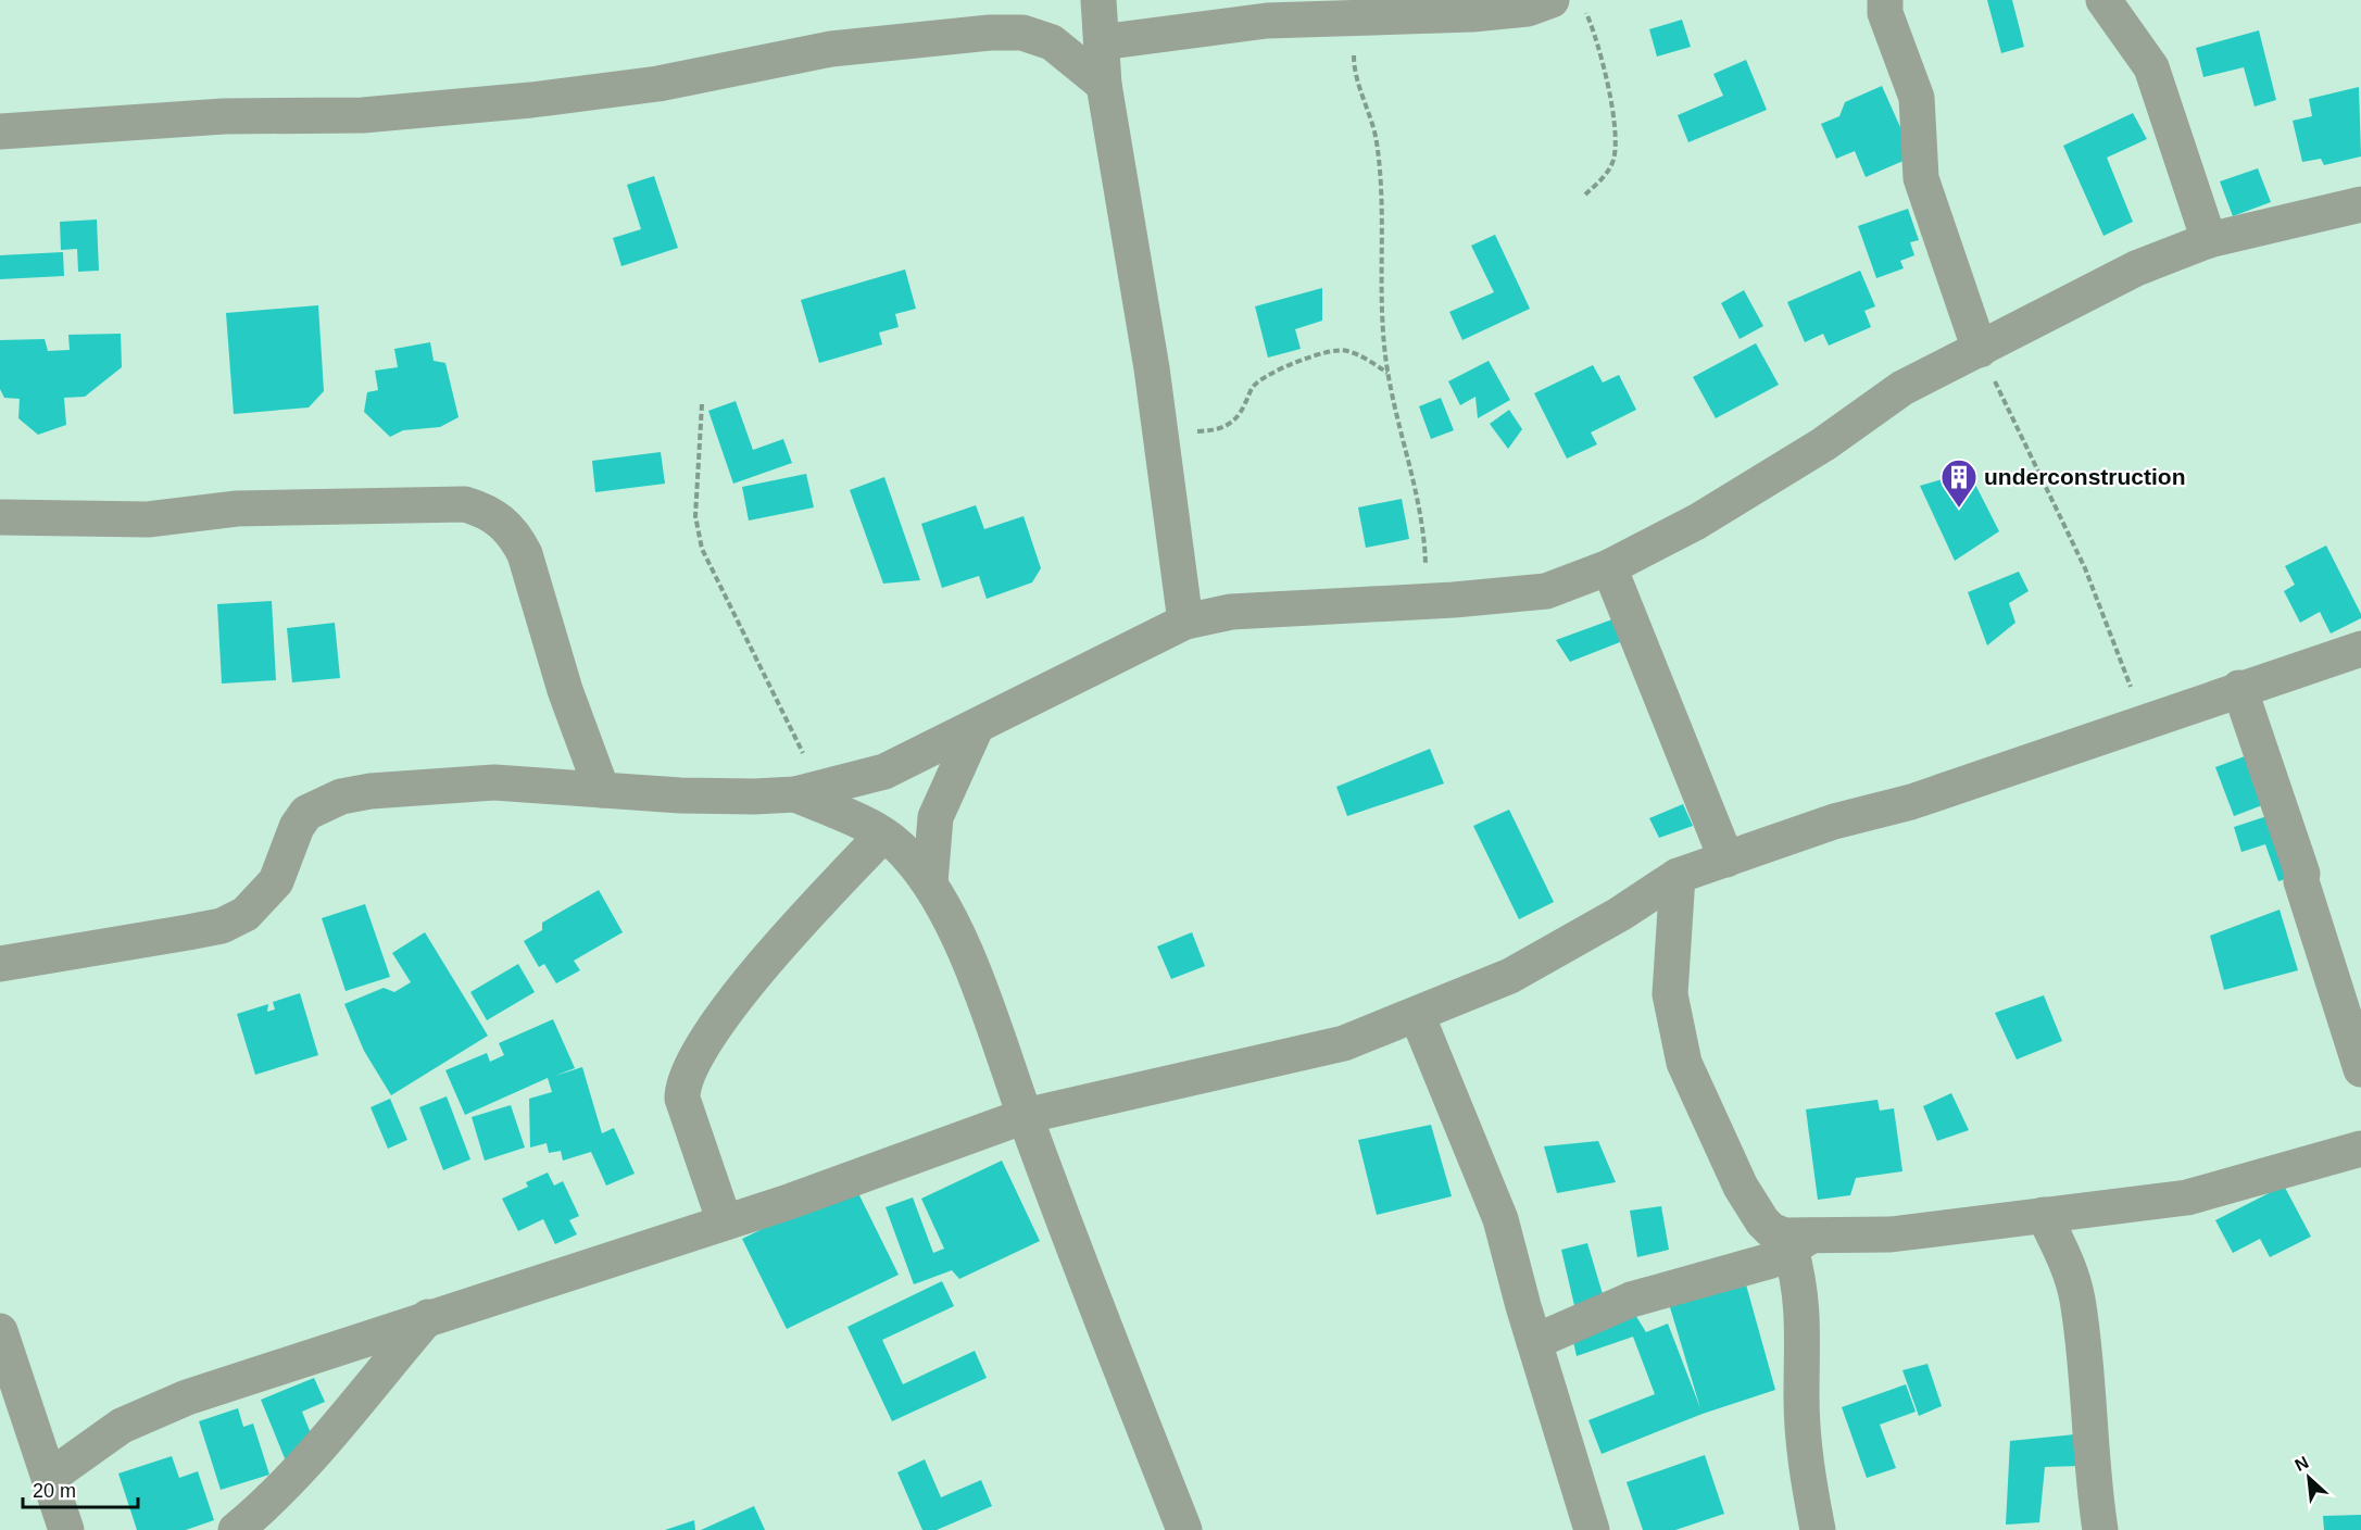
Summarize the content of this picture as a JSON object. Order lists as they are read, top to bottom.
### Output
{
  "places": {
    "building": ["underconstruction"]
  },
  "scale_bar": "20 m",
  "north": "top left"
}
